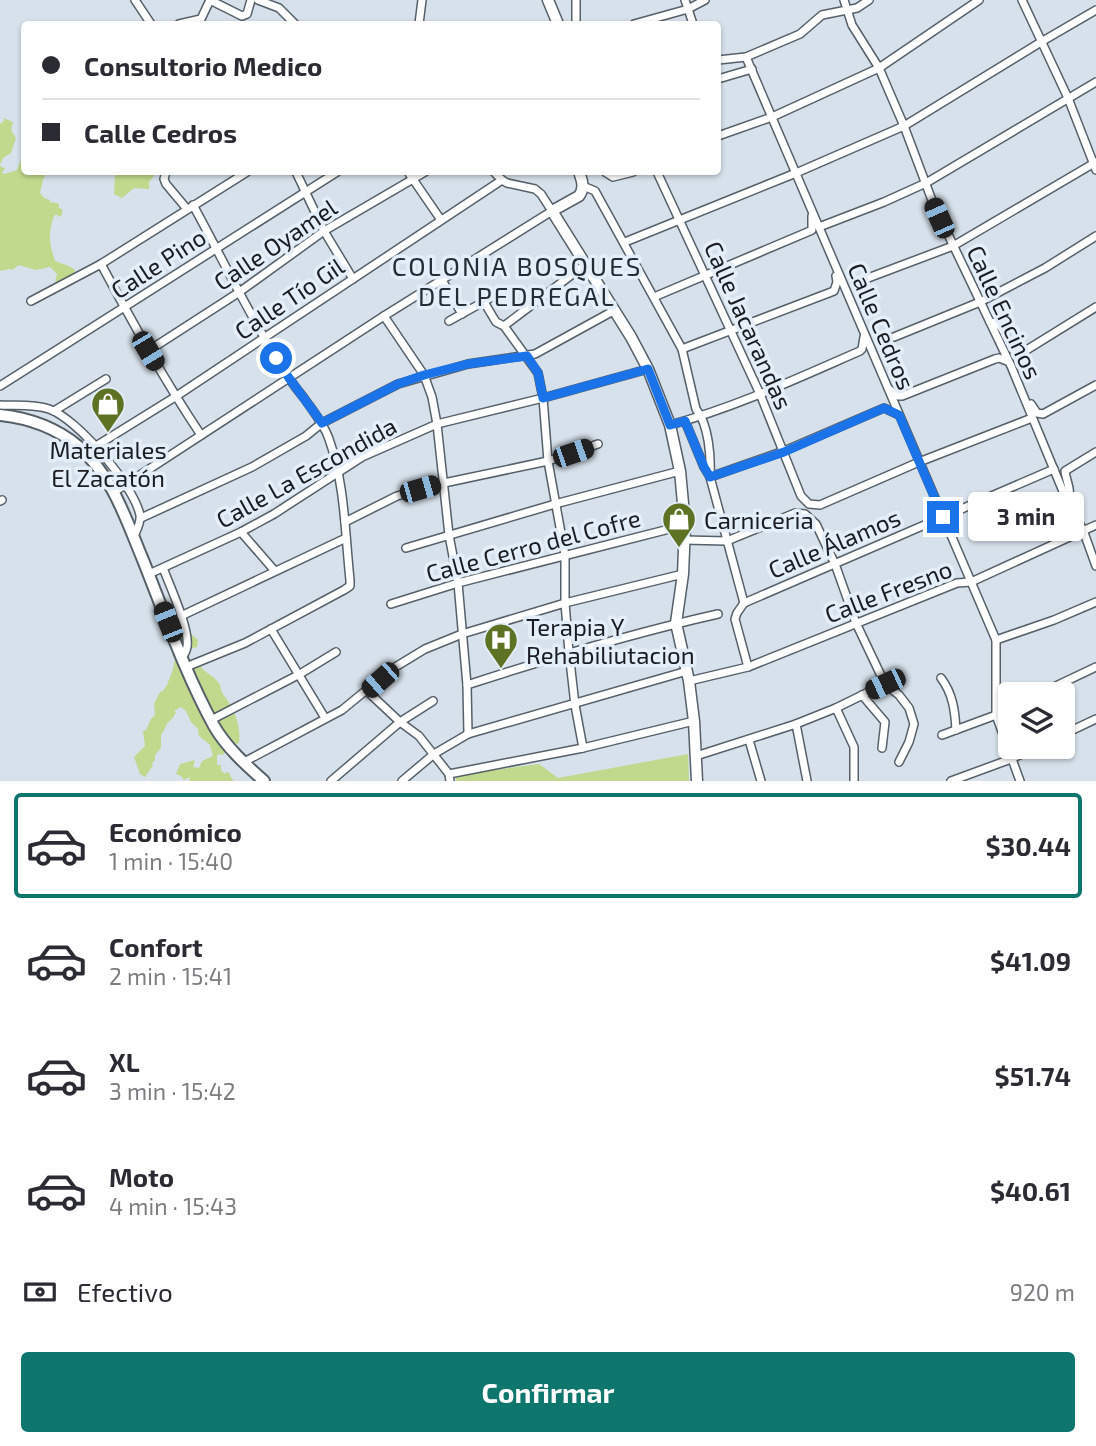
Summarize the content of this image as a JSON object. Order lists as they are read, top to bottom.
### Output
{
  "streets": {
    "street": [
      "Calle Oyamel",
      "Calle Pino",
      "Calle Tío Gil",
      "Calle Encinos",
      "Calle Jacarandas",
      "Calle Cedros",
      "Calle La Escondida",
      "Calle Álamos",
      "Calle Cerro del Cofre",
      "Calle Fresno"
    ]
  },
  "crossings": [
    ["Calle Encinos", "Calle Jacarandas"],
    ["Calle Encinos", "Calle Álamos"],
    ["Calle Encinos", "Calle Fresno"],
    ["Calle Jacarandas", "Calle Cedros"],
    ["Calle Cedros", "Calle Álamos"],
    ["Calle Cedros", "Calle Fresno"]
  ],
  "districts": ["COLONIA BOSQUES DEL PEDREGAL"],
  "places": {
    "shop": ["Materiales El Zacatón", "Carniceria"],
    "hospital": ["Terapia Y Rehabiliutacion"]
  },
  "page": {
    "banner": ["Consultorio Medico", "Calle Cedros"],
    "bubble": "3 min",
    "list": [
      {
        "name": "Económico",
        "note": "1 min · 15:40",
        "value": "$30.44"
      },
      {
        "name": "Confort",
        "note": "2 min · 15:41",
        "value": "$41.09"
      },
      {
        "name": "XL",
        "note": "3 min · 15:42",
        "value": "$51.74"
      },
      {
        "name": "Moto",
        "note": "4 min · 15:43",
        "value": "$40.61"
      }
    ],
    "pay": ["Efectivo", "920 m"],
    "buttons": "Confirmar"
  }
}
